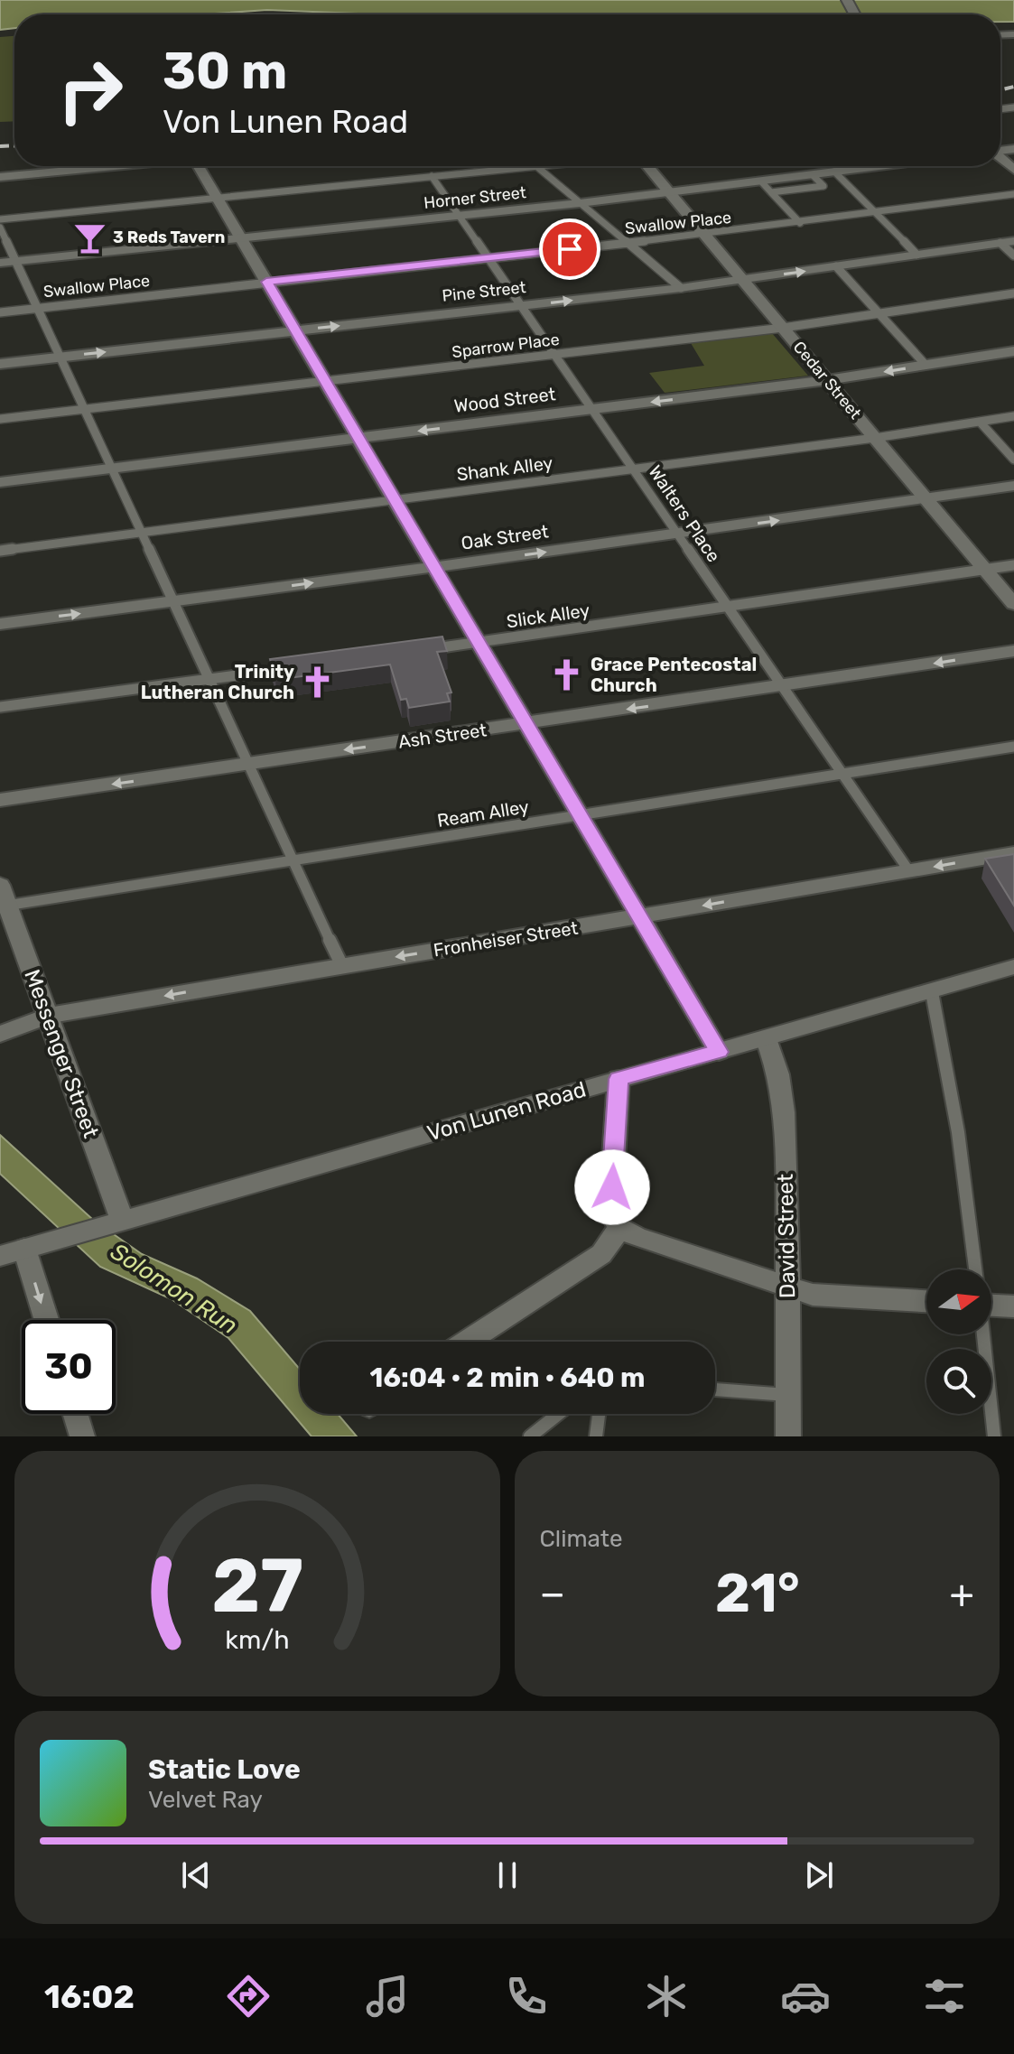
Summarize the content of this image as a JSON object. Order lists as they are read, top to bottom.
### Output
{
  "streets": {
    "street": [
      "Horner Street",
      "Pine Street",
      "Cedar Street",
      "Wood Street",
      "Oak Street",
      "Ash Street",
      "Fronheiser Street",
      "Messenger Street",
      "Von Lunen Road",
      "David Street"
    ],
    "lane": [
      "Swallow Place",
      "Sparrow Place",
      "Shank Alley",
      "Walters Place",
      "Slick Alley",
      "Ream Alley"
    ]
  },
  "crossings": [
    ["Horner Street", "Cedar Street"],
    ["Horner Street", "Walters Place"],
    ["Swallow Place", "Cedar Street"],
    ["Swallow Place", "Walters Place"],
    ["Pine Street", "Cedar Street"],
    ["Pine Street", "Walters Place"],
    ["Sparrow Place", "Cedar Street"],
    ["Sparrow Place", "Walters Place"],
    ["Cedar Street", "Wood Street"],
    ["Cedar Street", "Shank Alley"],
    ["Cedar Street", "Oak Street"],
    ["Cedar Street", "Slick Alley"],
    ["Wood Street", "Walters Place"],
    ["Shank Alley", "Walters Place"],
    ["Walters Place", "Oak Street"],
    ["Walters Place", "Slick Alley"],
    ["Walters Place", "Ash Street"],
    ["Walters Place", "Ream Alley"],
    ["Walters Place", "Fronheiser Street"],
    ["Ream Alley", "Messenger Street"],
    ["Fronheiser Street", "Messenger Street"],
    ["Messenger Street", "Von Lunen Road"],
    ["Von Lunen Road", "David Street"]
  ],
  "one_way": [
    "Pine Street",
    "Wood Street",
    "Oak Street",
    "Ash Street",
    "Fronheiser Street"
  ],
  "water": ["Solomon Run"],
  "places": {
    "bar": ["3 Reds Tavern"],
    "church": ["Grace Pentecostal Church", "Trinity Lutheran Church"]
  },
  "north": "right",
  "page": {
    "turn": ["30 m", "Von Lunen Road"],
    "limit": "30",
    "trip": "16:04 · 2 min · 640 m",
    "tile": "Climate",
    "heat": ["−", "21°", "+"],
    "song": ["Static Love", "Velvet Ray"],
    "tabs": "16:02",
    "gauge": ["27", "km/h"]
  }
}
